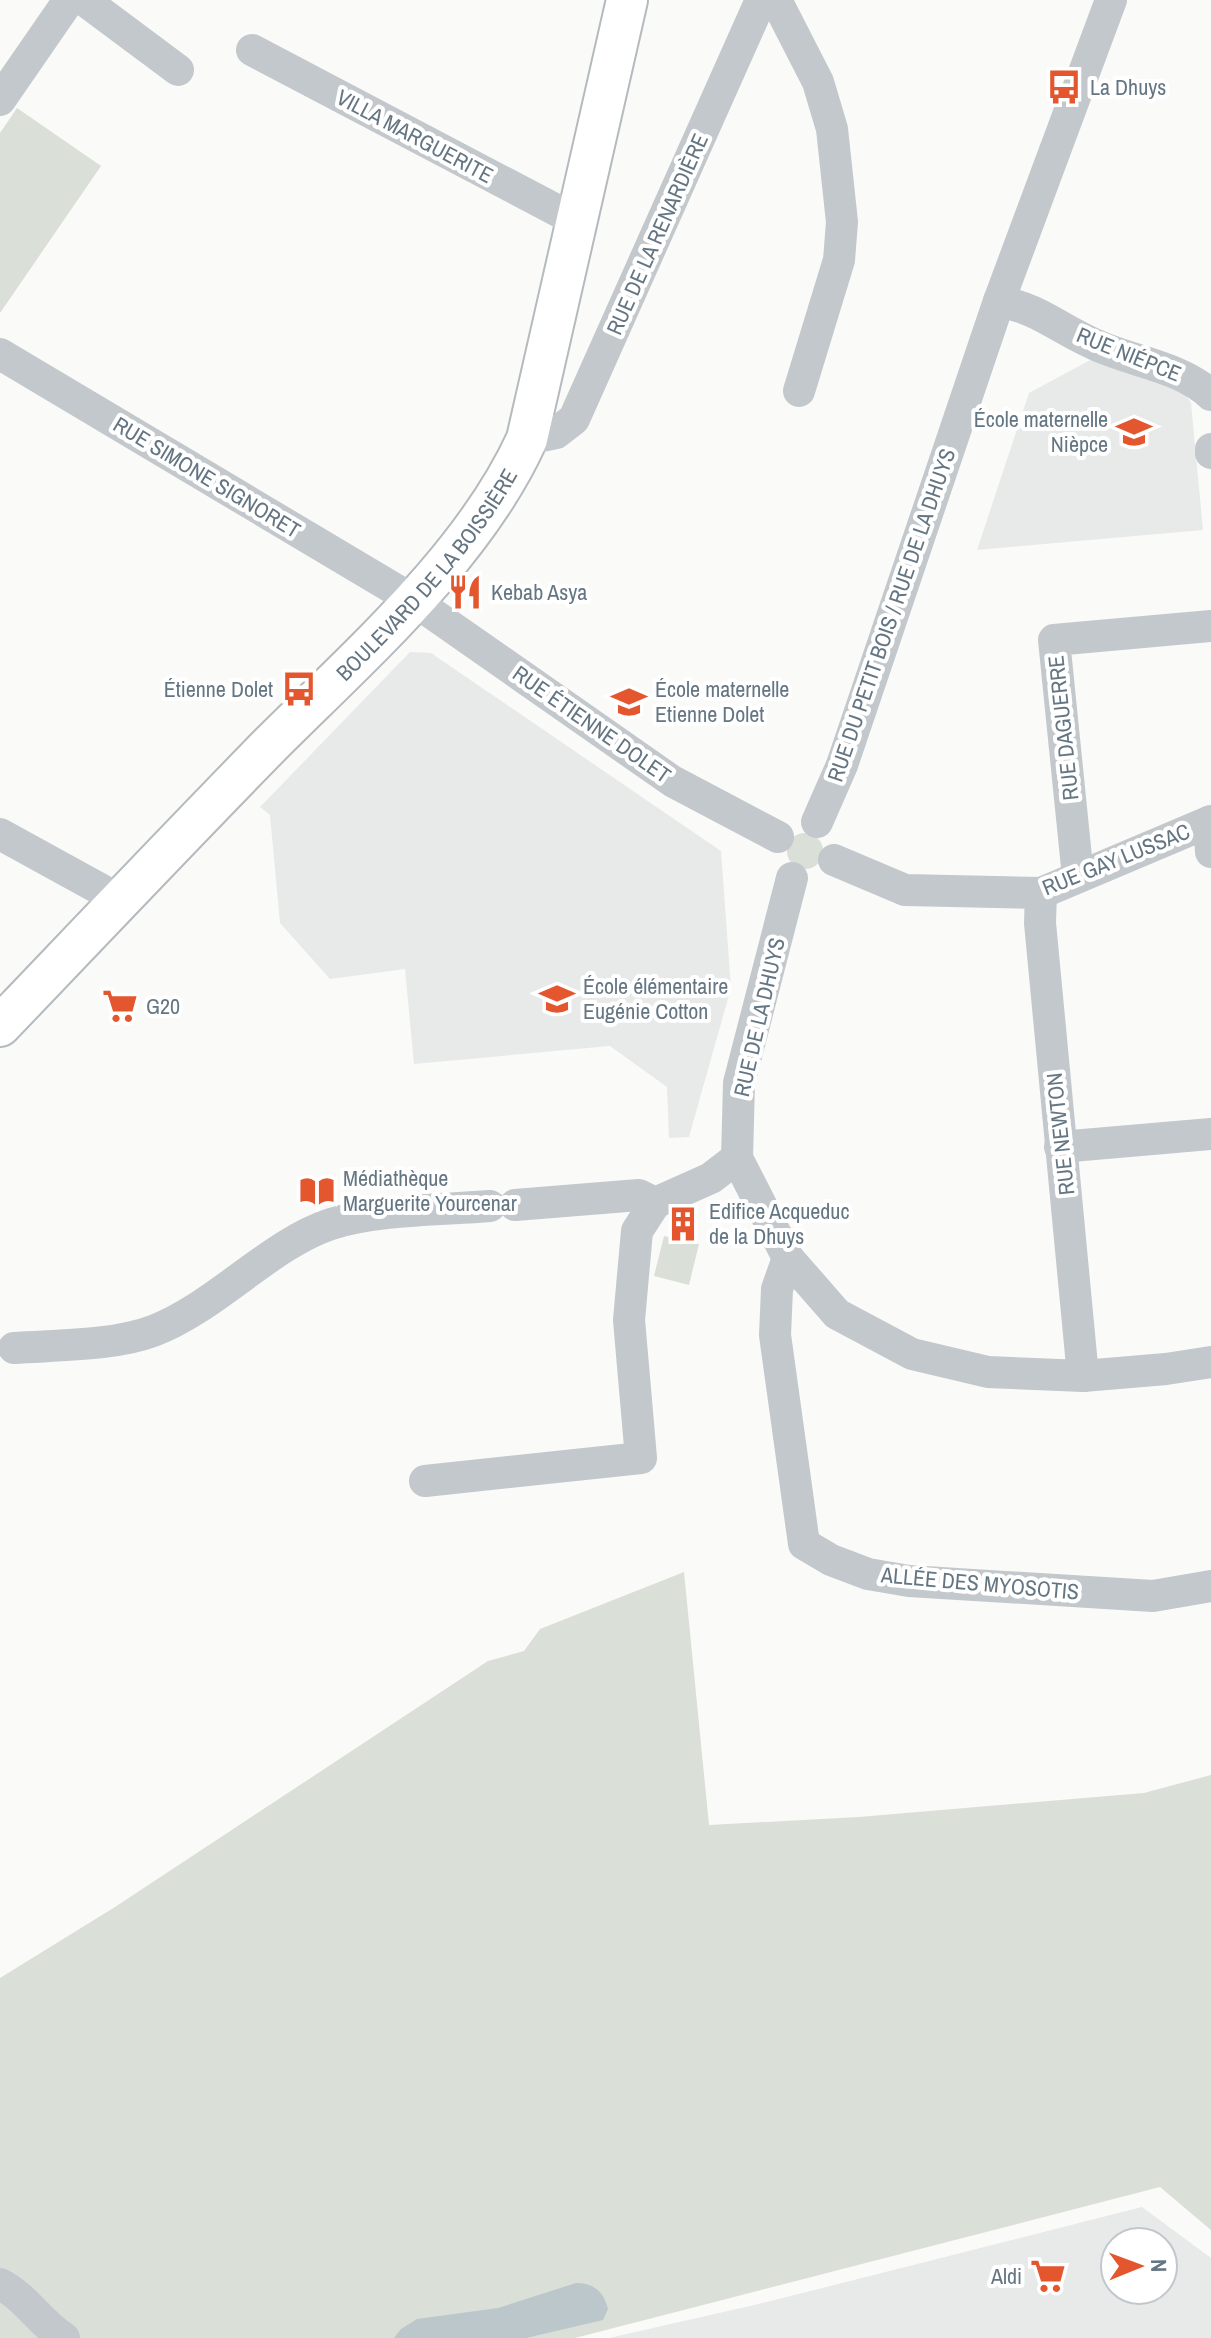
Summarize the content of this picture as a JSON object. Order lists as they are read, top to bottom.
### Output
{
  "streets": {
    "main road": ["BOULEVARD DE LA BOISSIÈRE"],
    "street": [
      "VILLA MARGUERITE",
      "RUE DE LA RENARDIÈRE",
      "RUE NIÉPCE",
      "RUE SIMONE SIGNORET",
      "RUE DU PETIT BOIS / RUE DE LA DHUYS",
      "RUE ÉTIENNE DOLET",
      "RUE DAGUERRE",
      "RUE GAY LUSSAC",
      "RUE DE LA DHUYS",
      "RUE NEWTON",
      "ALLÉE DES MYOSOTIS"
    ]
  },
  "crossings": [
    ["VILLA MARGUERITE", "BOULEVARD DE LA BOISSIÈRE"],
    ["RUE DE LA RENARDIÈRE", "BOULEVARD DE LA BOISSIÈRE"],
    ["RUE NIÉPCE", "RUE DU PETIT BOIS / RUE DE LA DHUYS"],
    ["RUE SIMONE SIGNORET", "BOULEVARD DE LA BOISSIÈRE"],
    ["RUE SIMONE SIGNORET", "RUE ÉTIENNE DOLET"],
    ["BOULEVARD DE LA BOISSIÈRE", "RUE ÉTIENNE DOLET"],
    ["RUE DU PETIT BOIS / RUE DE LA DHUYS", "RUE ÉTIENNE DOLET"],
    ["RUE DU PETIT BOIS / RUE DE LA DHUYS", "RUE GAY LUSSAC"],
    ["RUE DU PETIT BOIS / RUE DE LA DHUYS", "RUE DE LA DHUYS"],
    ["RUE ÉTIENNE DOLET", "RUE GAY LUSSAC"],
    ["RUE ÉTIENNE DOLET", "RUE DE LA DHUYS"],
    ["RUE DAGUERRE", "RUE GAY LUSSAC"],
    ["RUE GAY LUSSAC", "RUE DE LA DHUYS"],
    ["RUE GAY LUSSAC", "RUE NEWTON"]
  ],
  "places": {
    "bus stop": ["La Dhuys", "Étienne Dolet"],
    "school or university": ["École maternelle Nièpce", "École maternelle Etienne Dolet", "École élémentaire Eugénie Cotton"],
    "restaurant": ["Kebab Asya"],
    "supermarket": ["G20", "Aldi"],
    "library": ["Médiathèque Marguerite Yourcenar"],
    "building": ["Edifice Acqueduc de la Dhuys"]
  },
  "north": "right"
}
